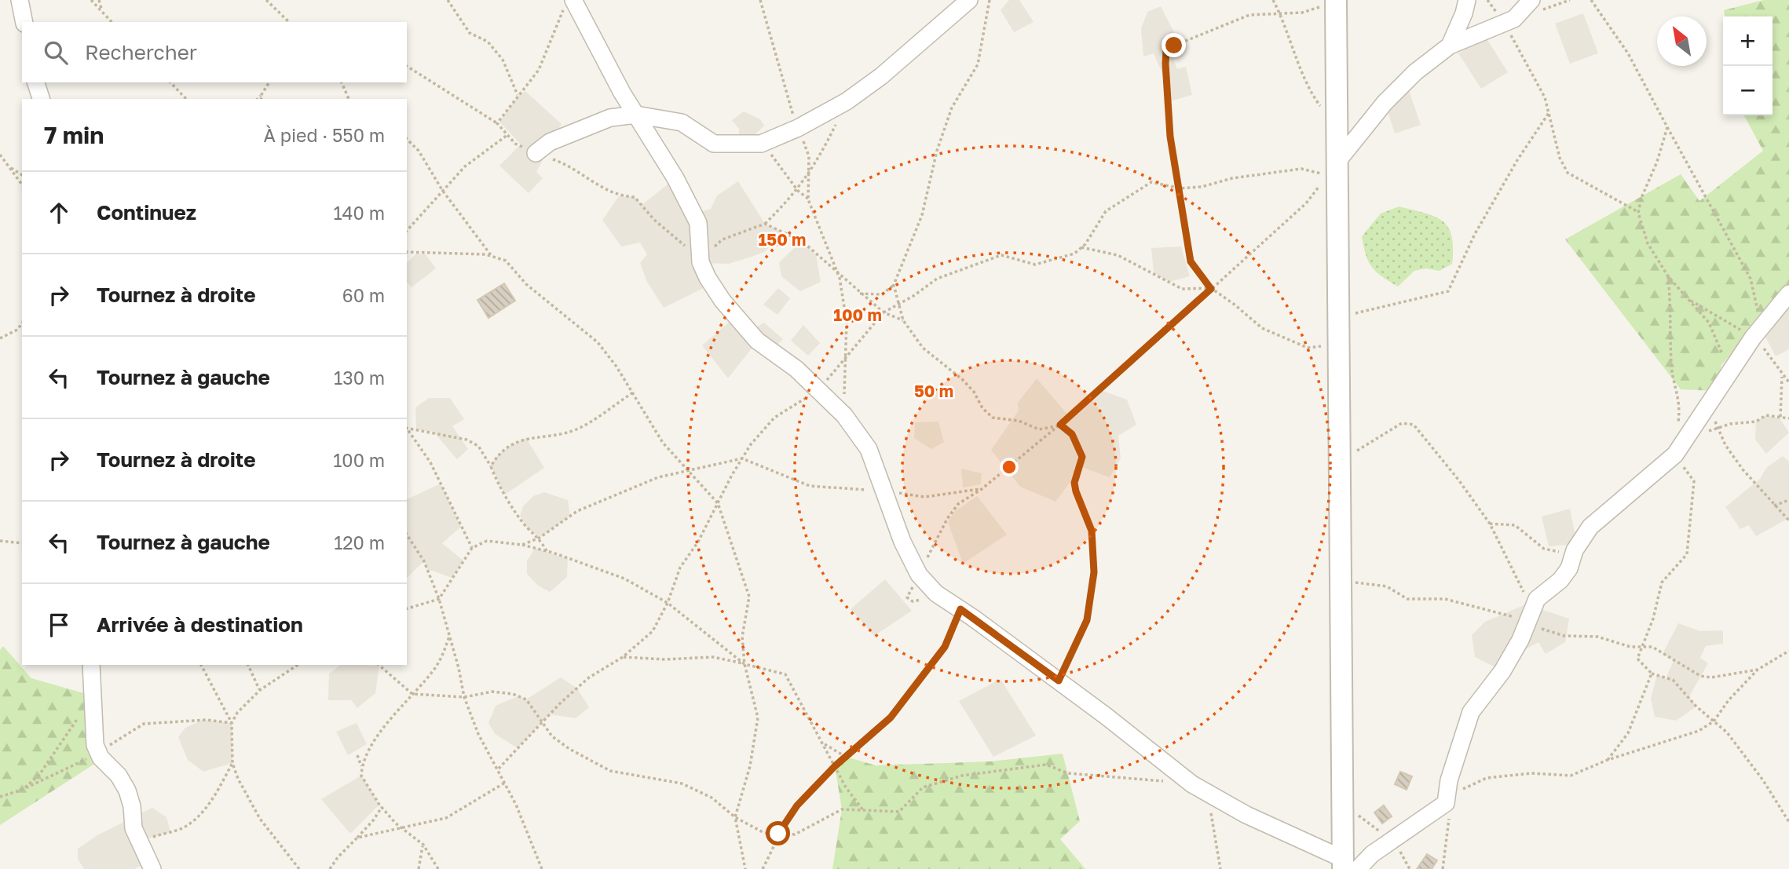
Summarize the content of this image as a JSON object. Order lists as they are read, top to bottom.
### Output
{
  "north": "top left",
  "page": {
    "map_buttons": ["+", "−"],
    "search": "Rechercher",
    "heading": ["7 min", "À pied · 550 m"],
    "list": [
      ["Continuez", "140 m"],
      ["Tournez à droite", "60 m"],
      ["Tournez à gauche", "130 m"],
      ["Tournez à droite", "100 m"],
      ["Tournez à gauche", "120 m"],
      "Arrivée à destination"
    ]
  },
  "rings": ["150 m", "100 m", "50 m"]
}
